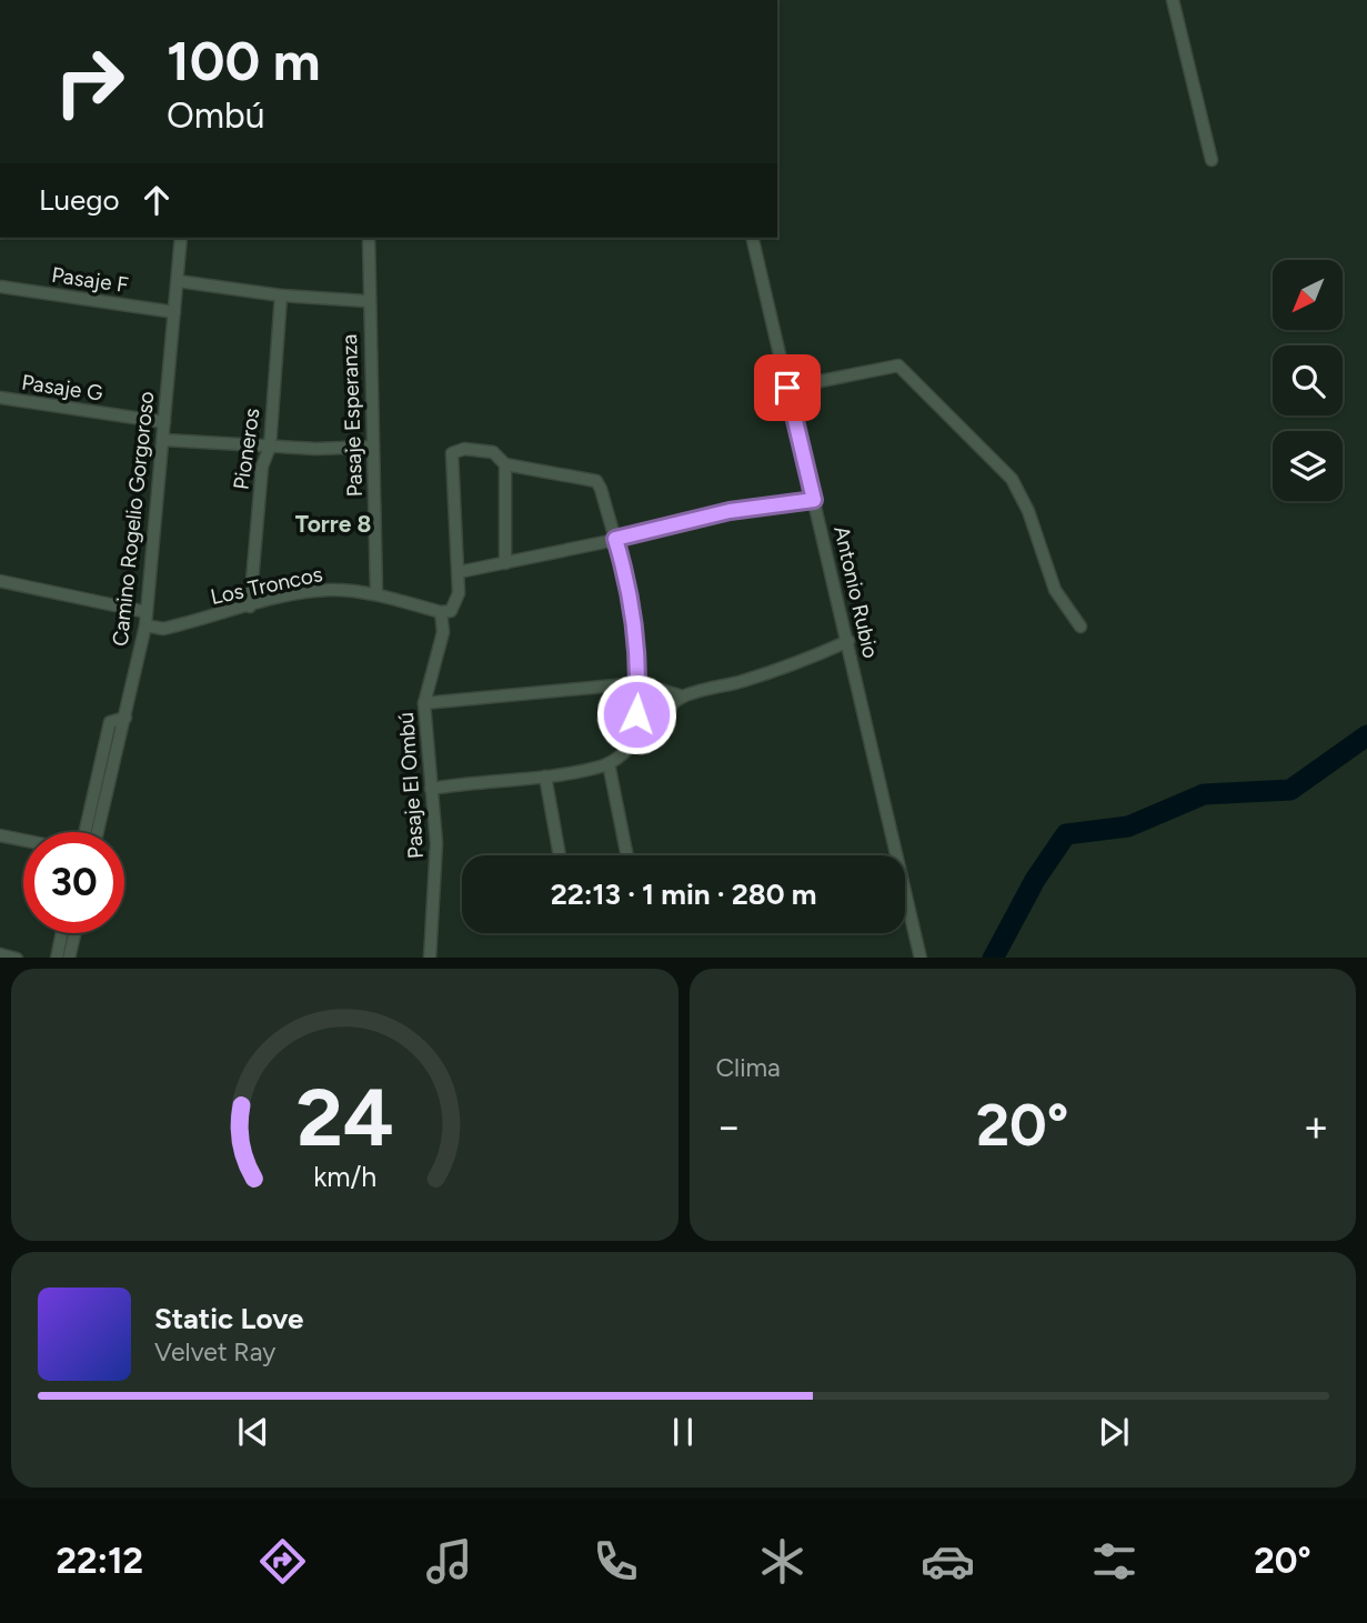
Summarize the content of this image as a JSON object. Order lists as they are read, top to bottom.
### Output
{
  "streets": {
    "street": [
      "Pasaje F",
      "Pasaje G",
      "Pasaje Esperanza",
      "Pioneros",
      "Camino Rogelio Gorgoroso",
      "Los Troncos",
      "Antonio Rubio",
      "Pasaje El Ombú"
    ]
  },
  "crossings": [
    ["Pasaje F", "Camino Rogelio Gorgoroso"],
    ["Pasaje G", "Camino Rogelio Gorgoroso"],
    ["Pasaje Esperanza", "Los Troncos"],
    ["Pioneros", "Los Troncos"],
    ["Camino Rogelio Gorgoroso", "Los Troncos"],
    ["Los Troncos", "Pasaje El Ombú"]
  ],
  "districts": ["Torre 8"],
  "north": "bottom left",
  "page": {
    "turn": ["100 m", "Ombú"],
    "then": "Luego",
    "limit": "30",
    "trip": "22:13 · 1 min · 280 m",
    "tile": "Clima",
    "heat": ["−", "20°", "+"],
    "song": ["Static Love", "Velvet Ray"],
    "tabs": ["22:12", "20°"],
    "gauge": ["24", "km/h"]
  }
}
